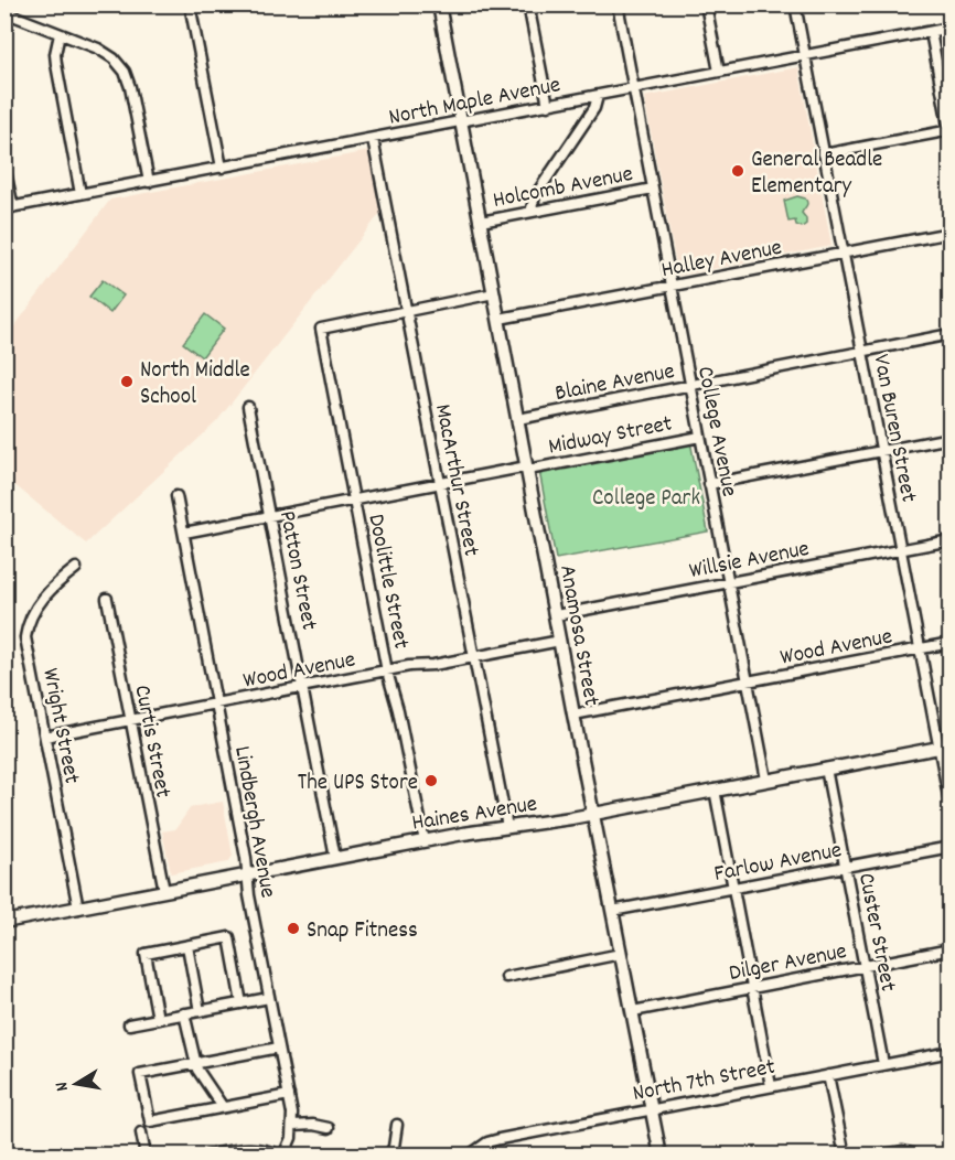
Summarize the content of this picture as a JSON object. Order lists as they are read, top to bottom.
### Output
{
  "streets": {
    "main road": ["Anamosa Street", "Haines Avenue"],
    "street": [
      "North Maple Avenue",
      "Holcomb Avenue",
      "Halley Avenue",
      "Blaine Avenue",
      "Van Buren Street",
      "College Avenue",
      "Midway Street",
      "MacArthur Street",
      "Willsie Avenue",
      "Patton Street",
      "Doolittle Street",
      "Wood Avenue",
      "Wright Street",
      "Curtis Street",
      "Lindbergh Avenue",
      "Farlow Avenue",
      "Custer Street",
      "Dilger Avenue",
      "North 7th Street"
    ]
  },
  "crossings": [
    ["North Maple Avenue", "Van Buren Street"],
    ["North Maple Avenue", "College Avenue"],
    ["North Maple Avenue", "MacArthur Street"],
    ["North Maple Avenue", "Anamosa Street"],
    ["Holcomb Avenue", "College Avenue"],
    ["Holcomb Avenue", "Anamosa Street"],
    ["Halley Avenue", "Van Buren Street"],
    ["Halley Avenue", "College Avenue"],
    ["Halley Avenue", "Anamosa Street"],
    ["Blaine Avenue", "Van Buren Street"],
    ["Blaine Avenue", "College Avenue"],
    ["Blaine Avenue", "Anamosa Street"],
    ["Van Buren Street", "Willsie Avenue"],
    ["Van Buren Street", "Wood Avenue"],
    ["Van Buren Street", "Haines Avenue"],
    ["College Avenue", "Midway Street"],
    ["College Avenue", "Willsie Avenue"],
    ["College Avenue", "Wood Avenue"],
    ["College Avenue", "Haines Avenue"],
    ["Midway Street", "MacArthur Street"],
    ["Midway Street", "Patton Street"],
    ["Midway Street", "Doolittle Street"],
    ["Midway Street", "Anamosa Street"],
    ["Midway Street", "Lindbergh Avenue"],
    ["MacArthur Street", "Doolittle Street"],
    ["MacArthur Street", "Wood Avenue"],
    ["MacArthur Street", "Haines Avenue"],
    ["Willsie Avenue", "Anamosa Street"],
    ["Patton Street", "Wood Avenue"],
    ["Patton Street", "Haines Avenue"],
    ["Doolittle Street", "Wood Avenue"],
    ["Doolittle Street", "Haines Avenue"],
    ["Anamosa Street", "Wood Avenue"],
    ["Anamosa Street", "Haines Avenue"],
    ["Anamosa Street", "Farlow Avenue"],
    ["Anamosa Street", "Dilger Avenue"],
    ["Anamosa Street", "North 7th Street"],
    ["Wood Avenue", "Wright Street"],
    ["Wood Avenue", "Curtis Street"],
    ["Wood Avenue", "Lindbergh Avenue"],
    ["Wright Street", "Haines Avenue"],
    ["Curtis Street", "Haines Avenue"],
    ["Haines Avenue", "Lindbergh Avenue"],
    ["Haines Avenue", "Custer Street"],
    ["Farlow Avenue", "Custer Street"],
    ["Custer Street", "Dilger Avenue"],
    ["Custer Street", "North 7th Street"]
  ],
  "parks": ["College Park"],
  "places": [
    "General Beadle Elementary",
    "North Middle School",
    "The UPS Store",
    "Snap Fitness"
  ],
  "north": "left"
}
